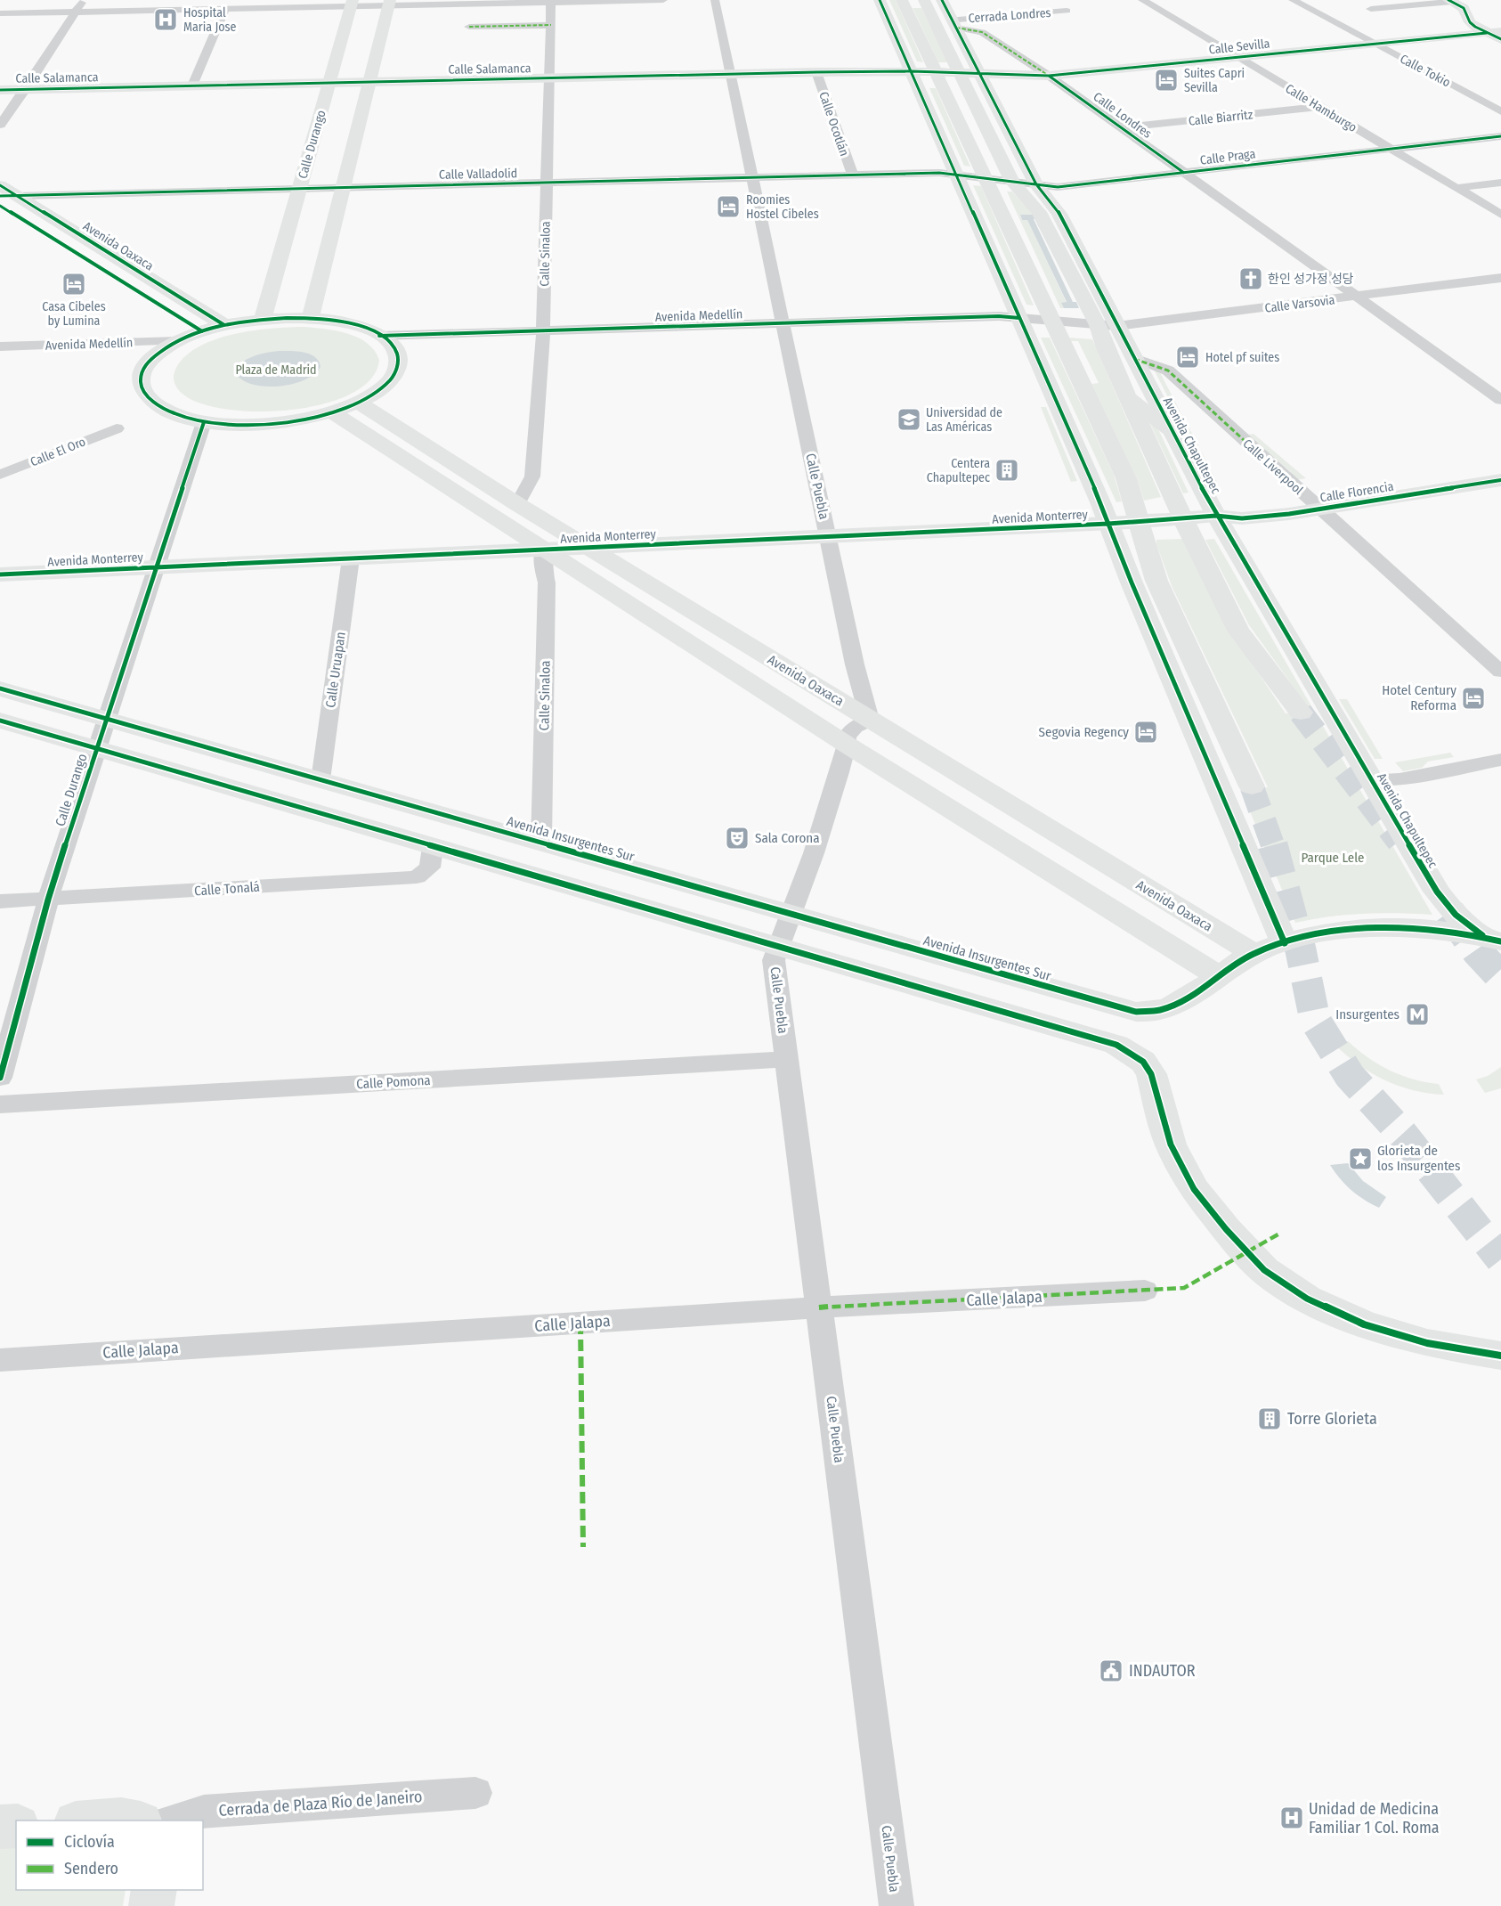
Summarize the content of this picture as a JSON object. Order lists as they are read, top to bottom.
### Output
{
  "streets": {
    "main road": [
      "Calle Sevilla",
      "Calle Salamanca",
      "Calle Durango",
      "Calle Valladolid",
      "Avenida Oaxaca",
      "Avenida Chapultepec",
      "Calle Florencia",
      "Avenida Monterrey",
      "Avenida Insurgentes Sur"
    ],
    "street": [
      "Cerrada Londres",
      "Calle Tokio",
      "Calle Hamburgo",
      "Calle Londres",
      "Calle Biarritz",
      "Calle Ocotlán",
      "Calle Praga",
      "Calle Sinaloa",
      "Calle Varsovia",
      "Avenida Medellín",
      "Calle El Oro",
      "Calle Liverpool",
      "Calle Puebla",
      "Calle Uruapan",
      "Calle Tonalá",
      "Calle Pomona",
      "Calle Jalapa",
      "Cerrada de Plaza Río de Janeiro"
    ]
  },
  "crossings": [
    ["Cerrada Londres", "Calle Londres"],
    ["Cerrada Londres", "Avenida Chapultepec"],
    ["Calle Sevilla", "Calle Salamanca"],
    ["Calle Sevilla", "Calle Tokio"],
    ["Calle Sevilla", "Calle Hamburgo"],
    ["Calle Sevilla", "Calle Londres"],
    ["Calle Sevilla", "Avenida Chapultepec"],
    ["Calle Salamanca", "Calle Ocotlán"],
    ["Calle Salamanca", "Calle Durango"],
    ["Calle Salamanca", "Calle Sinaloa"],
    ["Calle Salamanca", "Avenida Chapultepec"],
    ["Calle Salamanca", "Calle Puebla"],
    ["Calle Hamburgo", "Calle Biarritz"],
    ["Calle Hamburgo", "Calle Praga"],
    ["Calle Londres", "Calle Biarritz"],
    ["Calle Londres", "Calle Praga"],
    ["Calle Londres", "Calle Varsovia"],
    ["Calle Londres", "Avenida Chapultepec"],
    ["Calle Ocotlán", "Calle Valladolid"],
    ["Calle Durango", "Calle Valladolid"],
    ["Calle Durango", "Avenida Monterrey"],
    ["Calle Durango", "Avenida Insurgentes Sur"],
    ["Calle Durango", "Calle Tonalá"],
    ["Calle Praga", "Calle Valladolid"],
    ["Calle Praga", "Avenida Chapultepec"],
    ["Calle Valladolid", "Avenida Oaxaca"],
    ["Calle Valladolid", "Calle Sinaloa"],
    ["Calle Valladolid", "Calle Puebla"],
    ["Avenida Oaxaca", "Calle Sinaloa"],
    ["Avenida Oaxaca", "Calle Puebla"],
    ["Avenida Oaxaca", "Avenida Monterrey"],
    ["Calle Sinaloa", "Avenida Medellín"],
    ["Calle Sinaloa", "Avenida Monterrey"],
    ["Calle Sinaloa", "Avenida Insurgentes Sur"],
    ["Calle Varsovia", "Avenida Medellín"],
    ["Calle Varsovia", "Avenida Chapultepec"],
    ["Avenida Medellín", "Avenida Chapultepec"],
    ["Avenida Medellín", "Calle Puebla"],
    ["Avenida Chapultepec", "Calle Liverpool"],
    ["Avenida Chapultepec", "Calle Florencia"],
    ["Avenida Chapultepec", "Avenida Monterrey"],
    ["Calle Liverpool", "Calle Florencia"],
    ["Calle Puebla", "Avenida Monterrey"],
    ["Calle Puebla", "Avenida Insurgentes Sur"],
    ["Calle Puebla", "Calle Pomona"],
    ["Calle Puebla", "Calle Jalapa"],
    ["Calle Florencia", "Avenida Monterrey"],
    ["Avenida Monterrey", "Calle Uruapan"],
    ["Calle Uruapan", "Avenida Insurgentes Sur"]
  ],
  "parks": ["Plaza de Madrid", "Parque Lele"],
  "places": {
    "hospital": ["Hospital Maria Jose", "Unidad de Medicina Familiar 1 Col. Roma"],
    "hotel": [
      "Suites Capri Sevilla",
      "Roomies Hostel Cibeles",
      "Casa Cibeles by Lumina",
      "Hotel pf suites",
      "Hotel Century Reforma",
      "Segovia Regency"
    ],
    "church": ["한인 성가정 성당"],
    "school or university": ["Universidad de Las Américas"],
    "building": ["Centera Chapultepec", "Torre Glorieta"],
    "theatre": ["Sala Corona"],
    "metro station": ["Insurgentes"],
    "place": ["Glorieta de los Insurgentes"],
    "public building": ["INDAUTOR"]
  },
  "legend": ["Ciclovía", "Sendero"]
}
